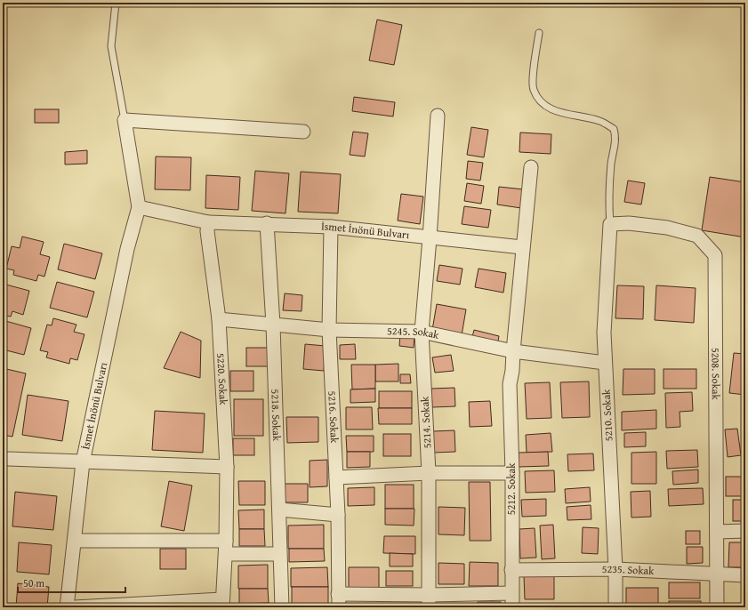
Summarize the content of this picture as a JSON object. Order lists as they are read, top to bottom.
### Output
{
  "streets": {
    "street": [
      "İsmet İnönü Bulvarı",
      "5245. Sokak",
      "5208. Sokak",
      "5220. Sokak",
      "5218. Sokak",
      "5210. Sokak",
      "5216. Sokak",
      "5214. Sokak",
      "5212. Sokak",
      "5235. Sokak"
    ]
  },
  "crossings": [
    ["İsmet İnönü Bulvarı", "5220. Sokak"],
    ["İsmet İnönü Bulvarı", "5218. Sokak"],
    ["İsmet İnönü Bulvarı", "5216. Sokak"],
    ["İsmet İnönü Bulvarı", "5214. Sokak"],
    ["İsmet İnönü Bulvarı", "5212. Sokak"],
    ["5245. Sokak", "5220. Sokak"],
    ["5245. Sokak", "5218. Sokak"],
    ["5245. Sokak", "5210. Sokak"],
    ["5245. Sokak", "5216. Sokak"],
    ["5245. Sokak", "5214. Sokak"],
    ["5245. Sokak", "5212. Sokak"],
    ["5208. Sokak", "5210. Sokak"],
    ["5208. Sokak", "5235. Sokak"],
    ["5210. Sokak", "5235. Sokak"],
    ["5212. Sokak", "5235. Sokak"]
  ],
  "scale_bar": "50 m"
}
